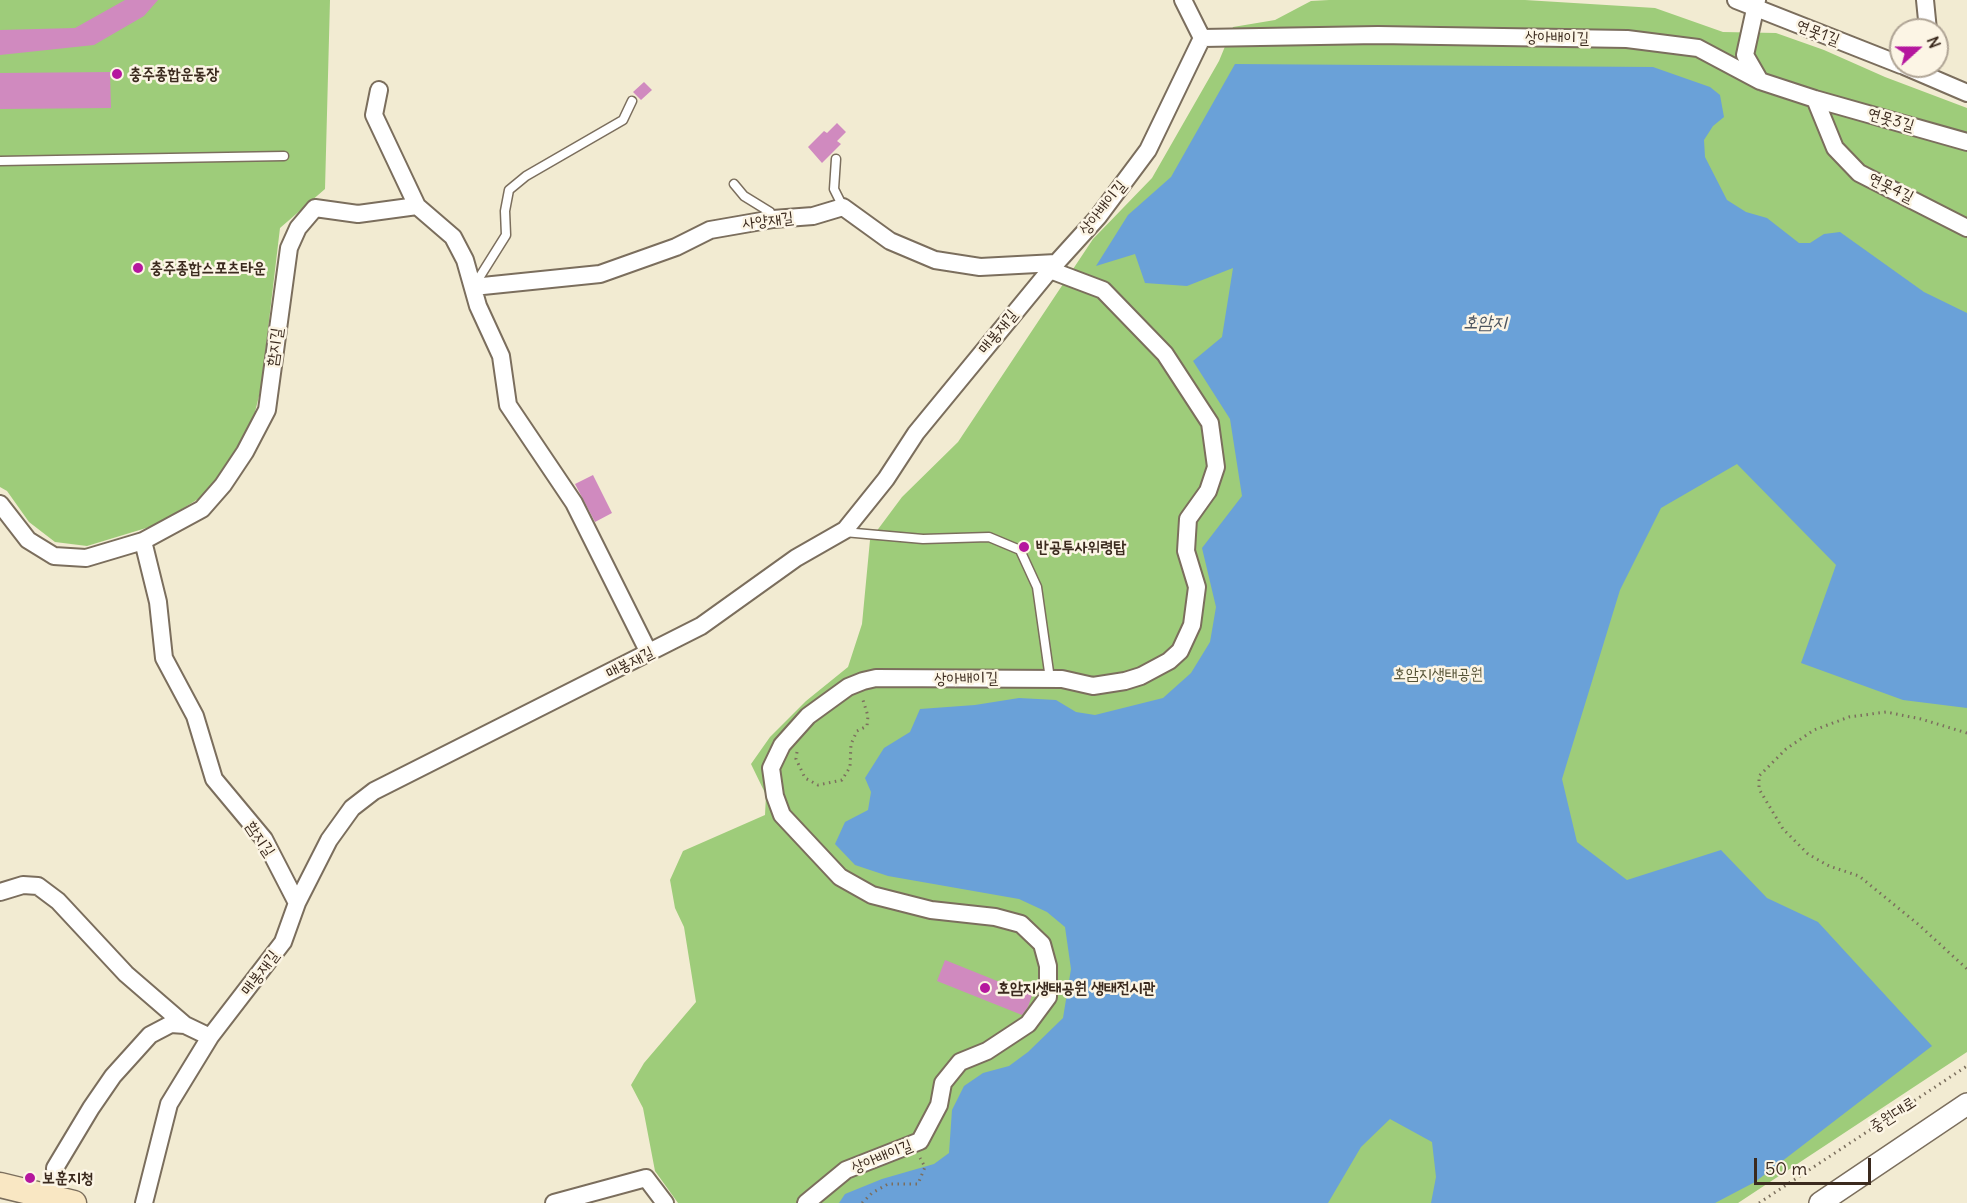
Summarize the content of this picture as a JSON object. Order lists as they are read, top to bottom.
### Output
{
  "streets": {
    "street": [
      "연못1길",
      "상아배이길",
      "연못3길",
      "연못4길",
      "사양재길",
      "매봉재길",
      "함지길",
      "중원대로"
    ]
  },
  "crossings": [
    ["상아배이길", "매봉재길"],
    ["연못3길", "연못4길"],
    ["매봉재길", "함지길"]
  ],
  "water": ["호암지"],
  "parks": ["호암지생태공원"],
  "places": [
    "충주종합운동장",
    "충주종합스포츠타운",
    "반공투사위령탑",
    "호암지생태공원 생태전시관",
    "보훈지청"
  ],
  "scale_bar": "50 m",
  "north": "right"
}
